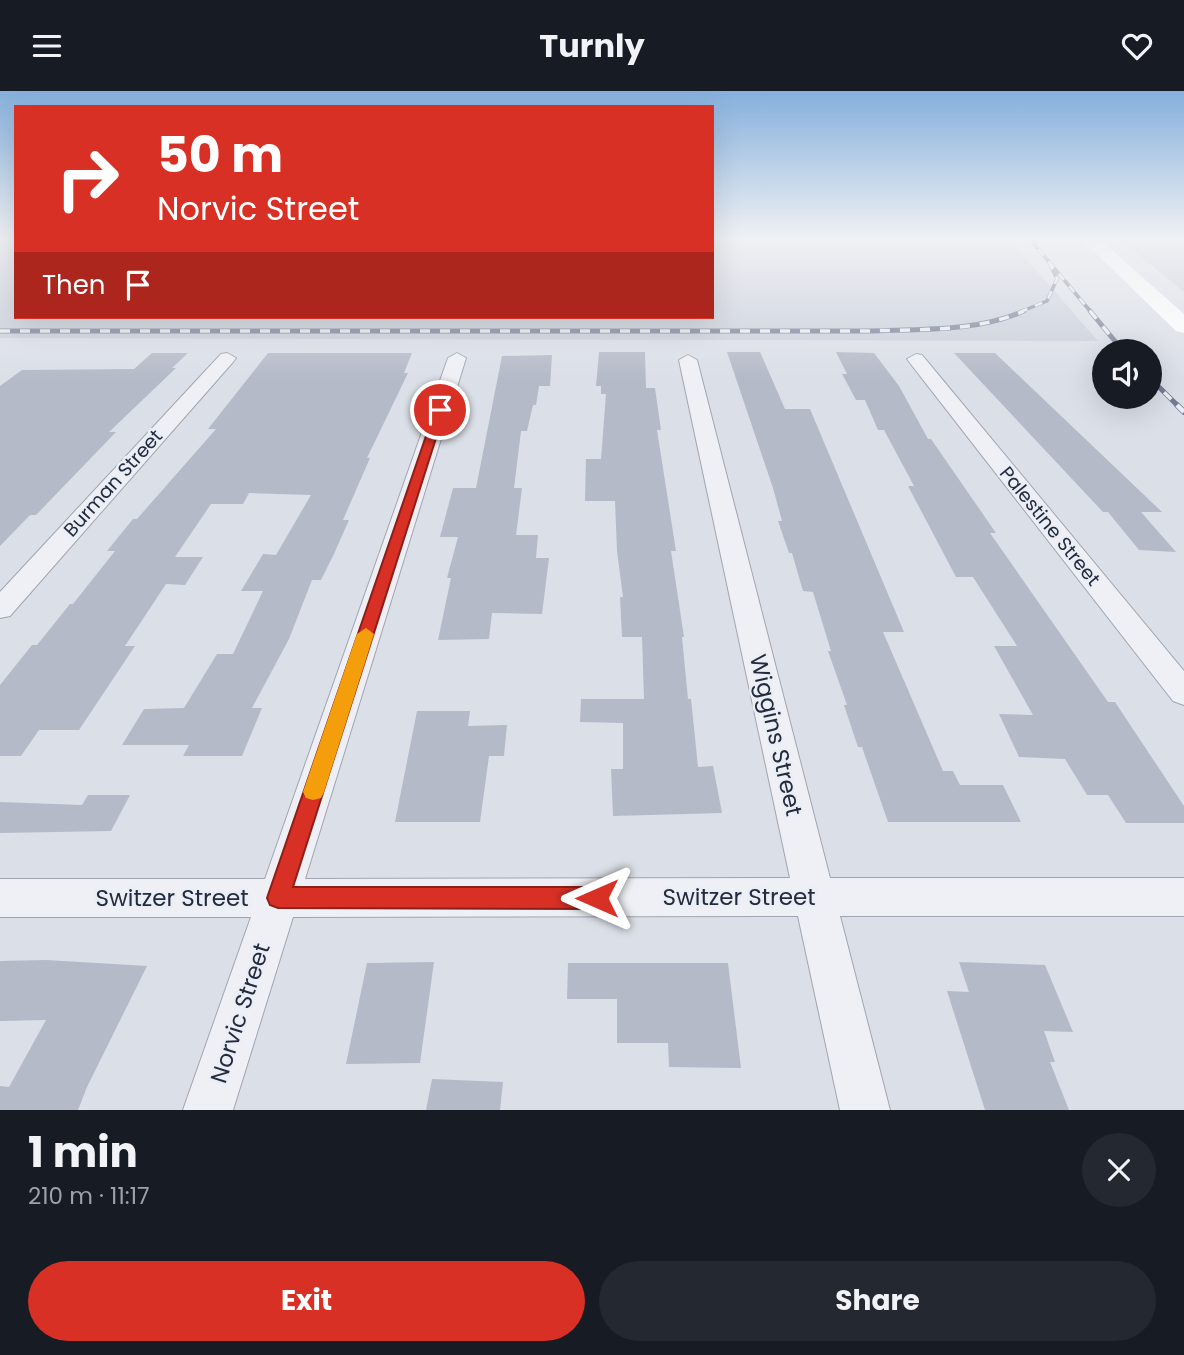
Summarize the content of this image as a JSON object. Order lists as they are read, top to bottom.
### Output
{
  "streets": {
    "street": [
      "Burman Street",
      "Palestine Street",
      "Wiggins Street",
      "Switzer Street",
      "Norvic Street"
    ]
  },
  "crossings": [
    ["Wiggins Street", "Switzer Street"],
    ["Switzer Street", "Norvic Street"]
  ],
  "page": {
    "header": "Turnly",
    "turn": ["50 m", "Norvic Street"],
    "then": "Then",
    "heading": ["1 min", "210 m · 11:17"],
    "buttons": ["Exit", "Share"]
  }
}
